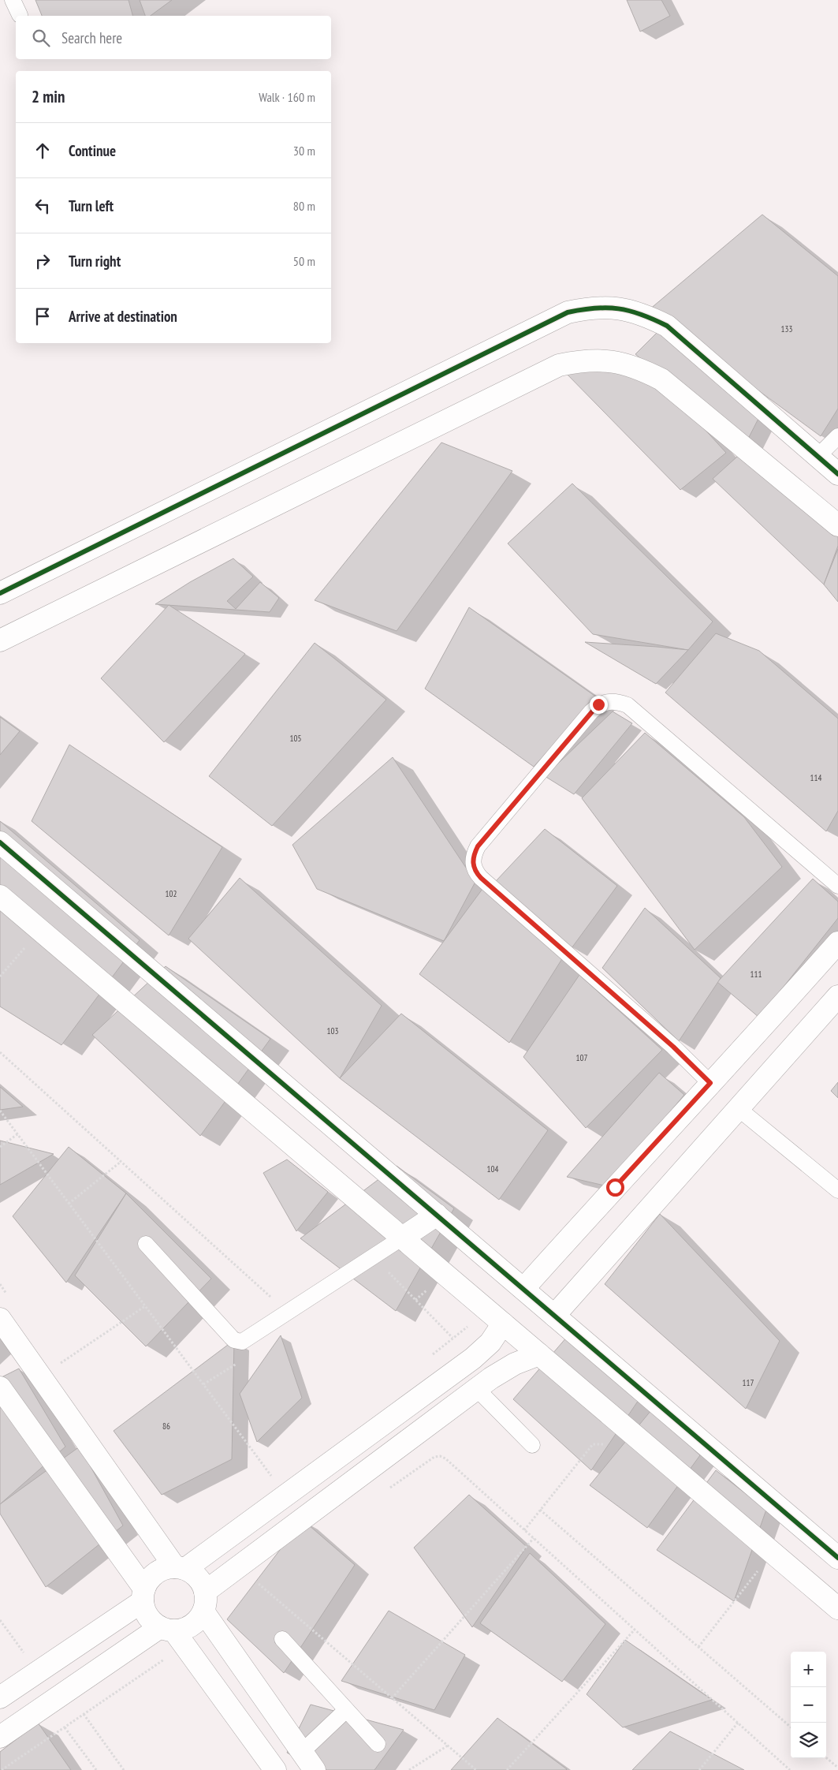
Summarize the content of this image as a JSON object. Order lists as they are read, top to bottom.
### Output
{
  "house_numbers": [
    "133",
    "105",
    "114",
    "102",
    "111",
    "103",
    "107",
    "104",
    "117",
    "86"
  ],
  "page": {
    "search": "Search here",
    "heading": ["2 min", "Walk · 160 m"],
    "list": [
      ["Continue", "30 m"],
      ["Turn left", "80 m"],
      ["Turn right", "50 m"],
      "Arrive at destination"
    ],
    "map_buttons": ["+", "−"]
  }
}
